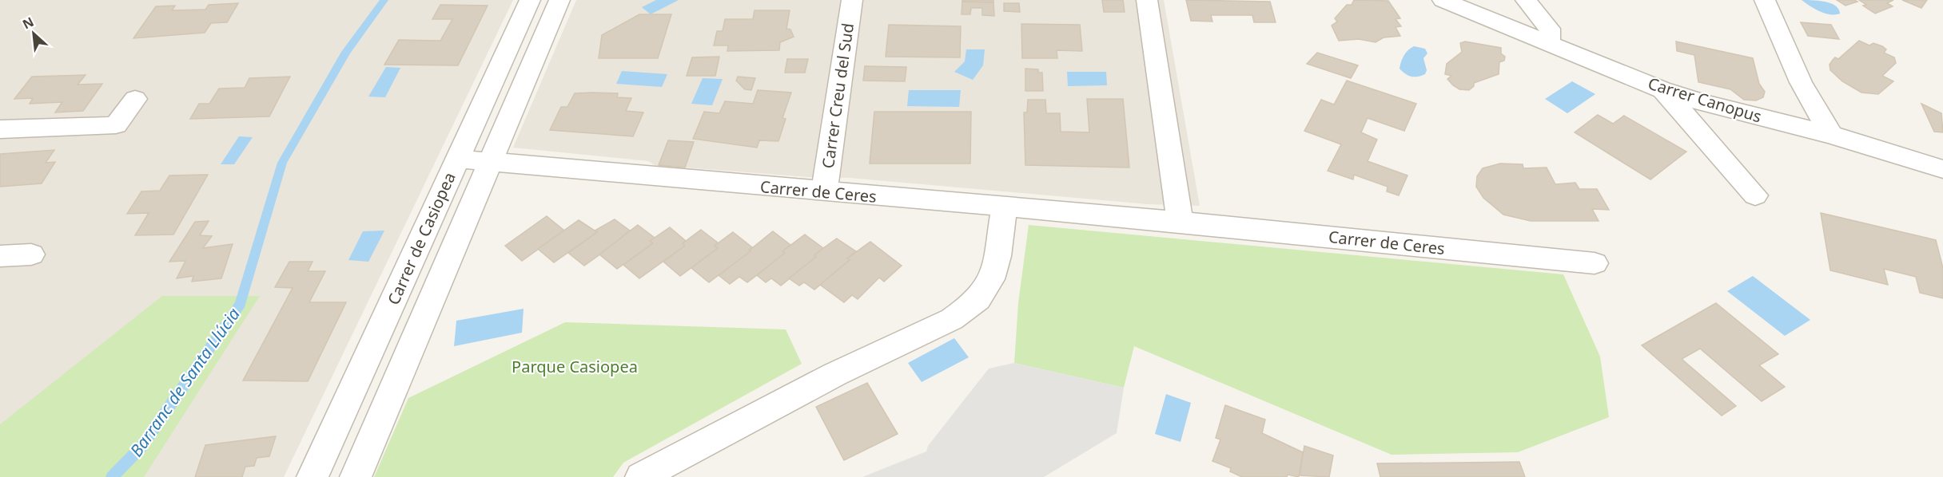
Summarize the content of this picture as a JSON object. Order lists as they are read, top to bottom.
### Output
{
  "streets": {
    "street": [
      "Carrer Creu del Sud",
      "Carrer Canopus",
      "Carrer de Ceres",
      "Carrer de Casiopea"
    ]
  },
  "crossings": [
    ["Carrer Creu del Sud", "Carrer de Ceres"],
    ["Carrer de Ceres", "Carrer de Casiopea"]
  ],
  "water": ["Barranc de Santa Llúcia"],
  "parks": ["Parque Casiopea"],
  "north": "top left"
}
